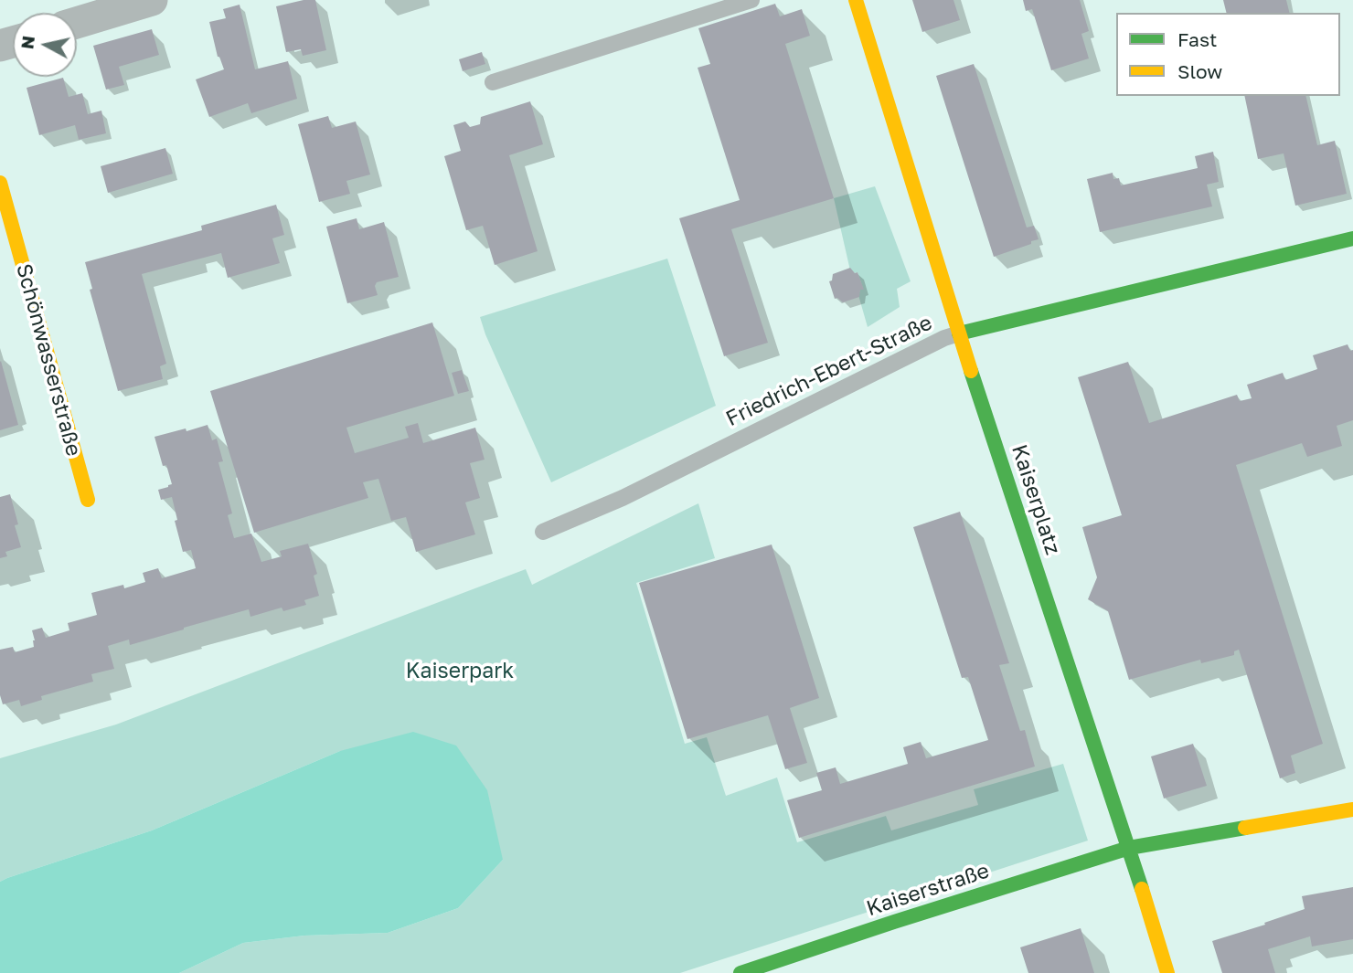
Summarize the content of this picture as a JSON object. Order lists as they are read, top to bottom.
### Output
{
  "streets": {
    "street": [
      "Schönwasserstraße",
      "Friedrich-Ebert-Straße",
      "Kaiserplatz",
      "Kaiserstraße"
    ]
  },
  "crossings": [
    ["Friedrich-Ebert-Straße", "Kaiserplatz"],
    ["Kaiserplatz", "Kaiserstraße"]
  ],
  "parks": ["Kaiserpark"],
  "legend": ["Fast", "Slow"],
  "north": "left"
}
